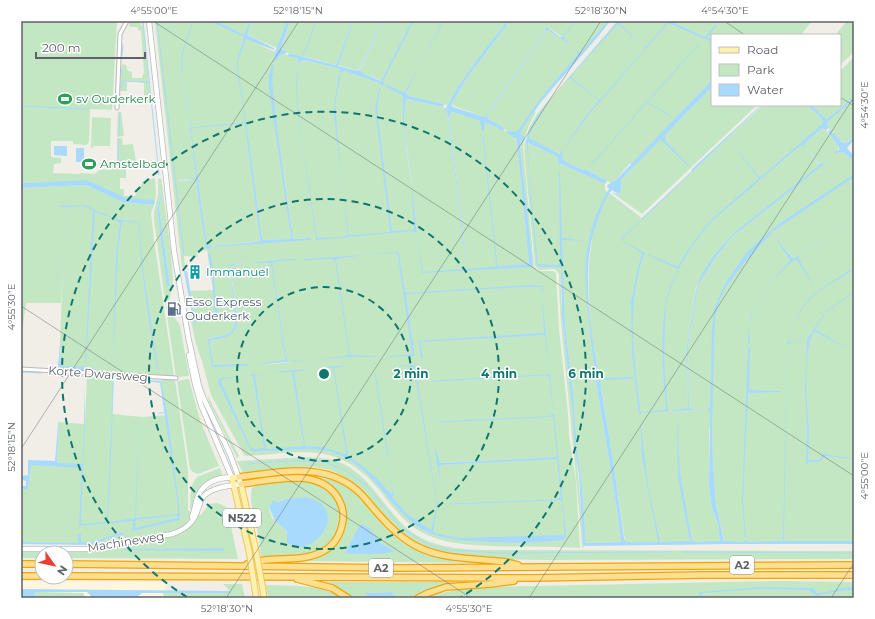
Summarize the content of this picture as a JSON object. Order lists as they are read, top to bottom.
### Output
{
  "streets": {
    "highway": ["A2"],
    "main road": ["N522", "Machineweg"],
    "street": ["Korte Dwarsweg"]
  },
  "crossings": [
    ["N522", "A2"]
  ],
  "places": {
    "sports": ["sv Ouderkerk", "Amstelbad"],
    "building": ["Immanuel"],
    "fuel station": ["Esso Express Ouderkerk"]
  },
  "legend": ["Road", "Park", "Water"],
  "scale_bar": "200 m",
  "north": "bottom right",
  "coordinates": [
    "4°55'00\"E",
    "52°18'15\"N",
    "52°18'30\"N",
    "4°54'30\"E",
    "4°55'30\"E"
  ],
  "rings": ["2 min", "4 min", "6 min"]
}
